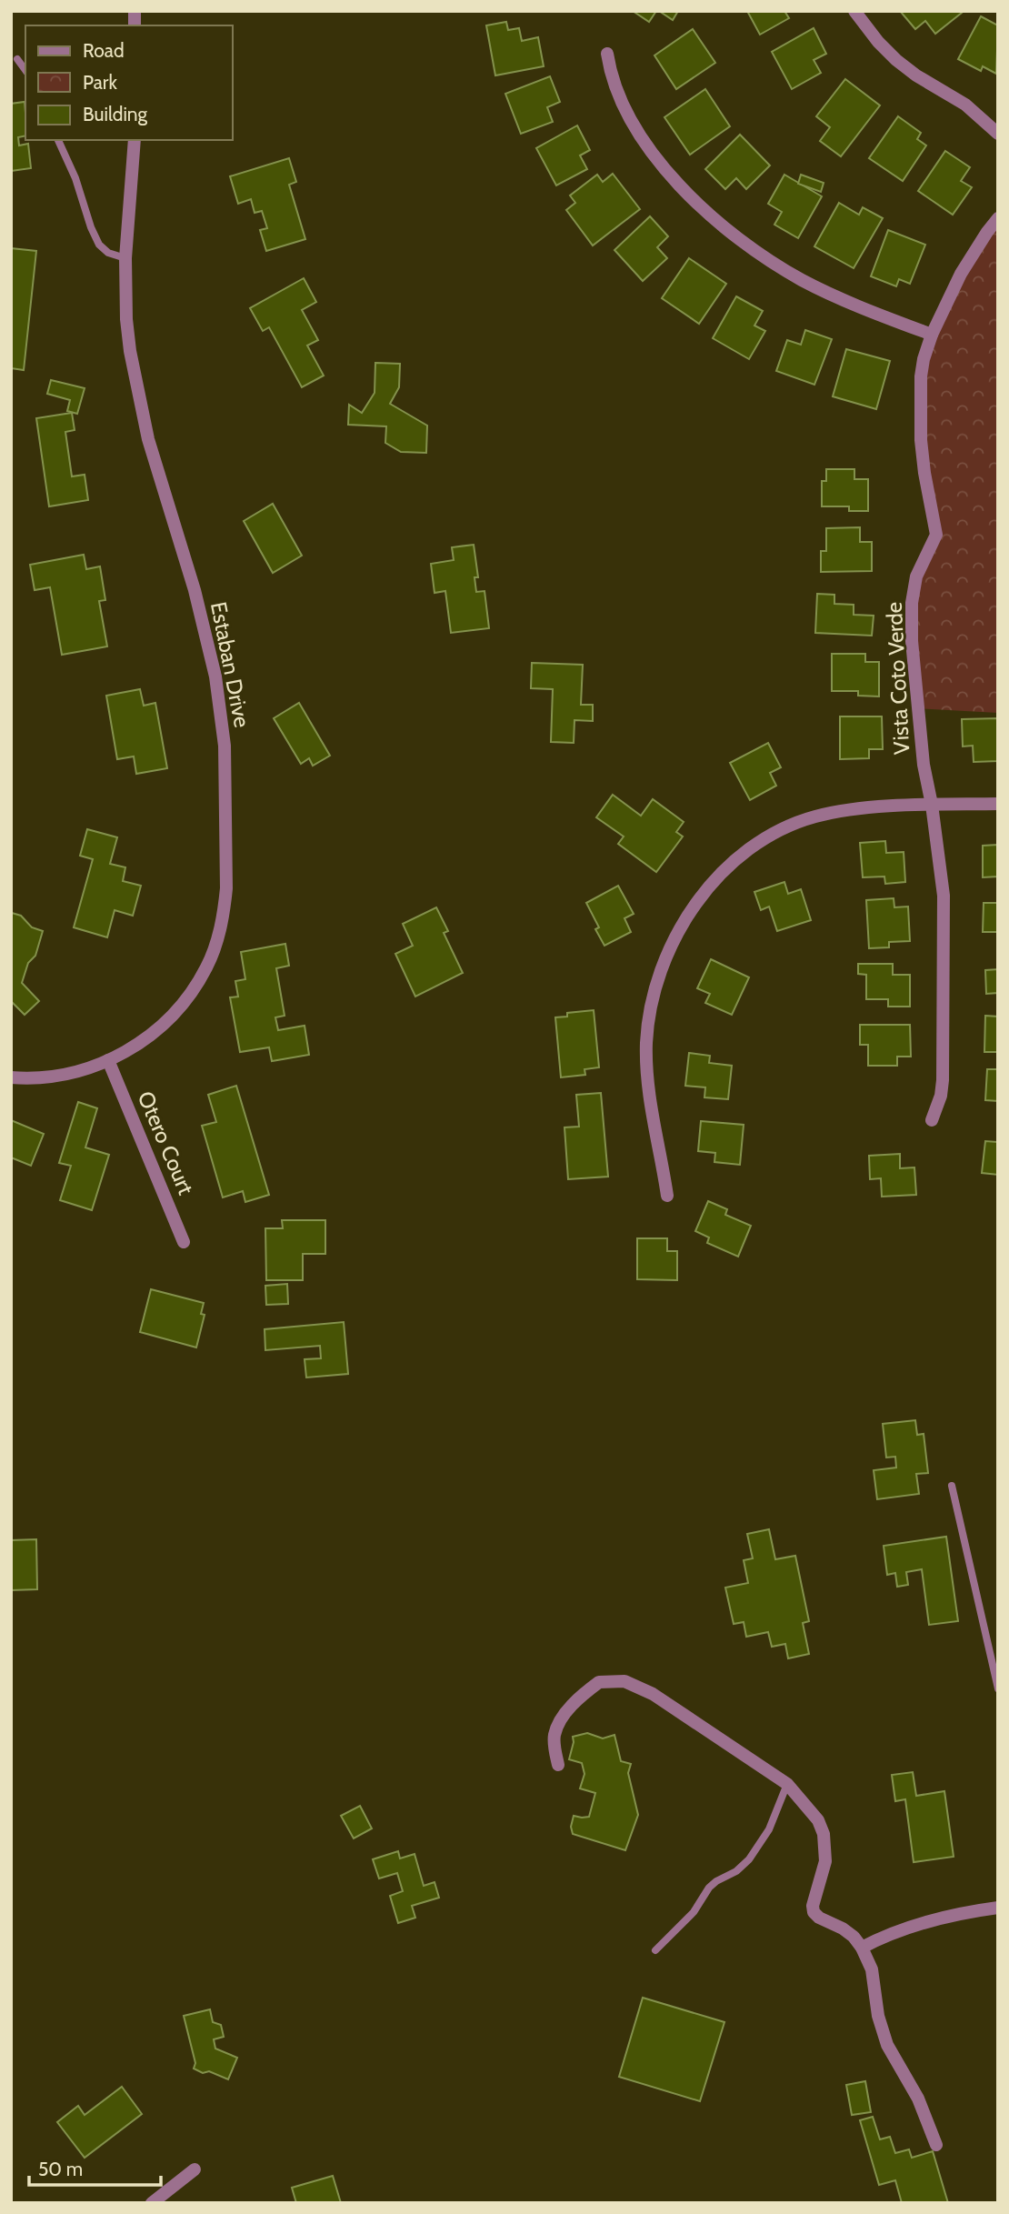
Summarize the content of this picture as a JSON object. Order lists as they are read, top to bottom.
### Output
{
  "streets": {
    "street": ["Estaban Drive", "Vista Coto Verde", "Otero Court"]
  },
  "crossings": [
    ["Estaban Drive", "Otero Court"]
  ],
  "legend": ["Road", "Park", "Building"],
  "scale_bar": "50 m"
}
